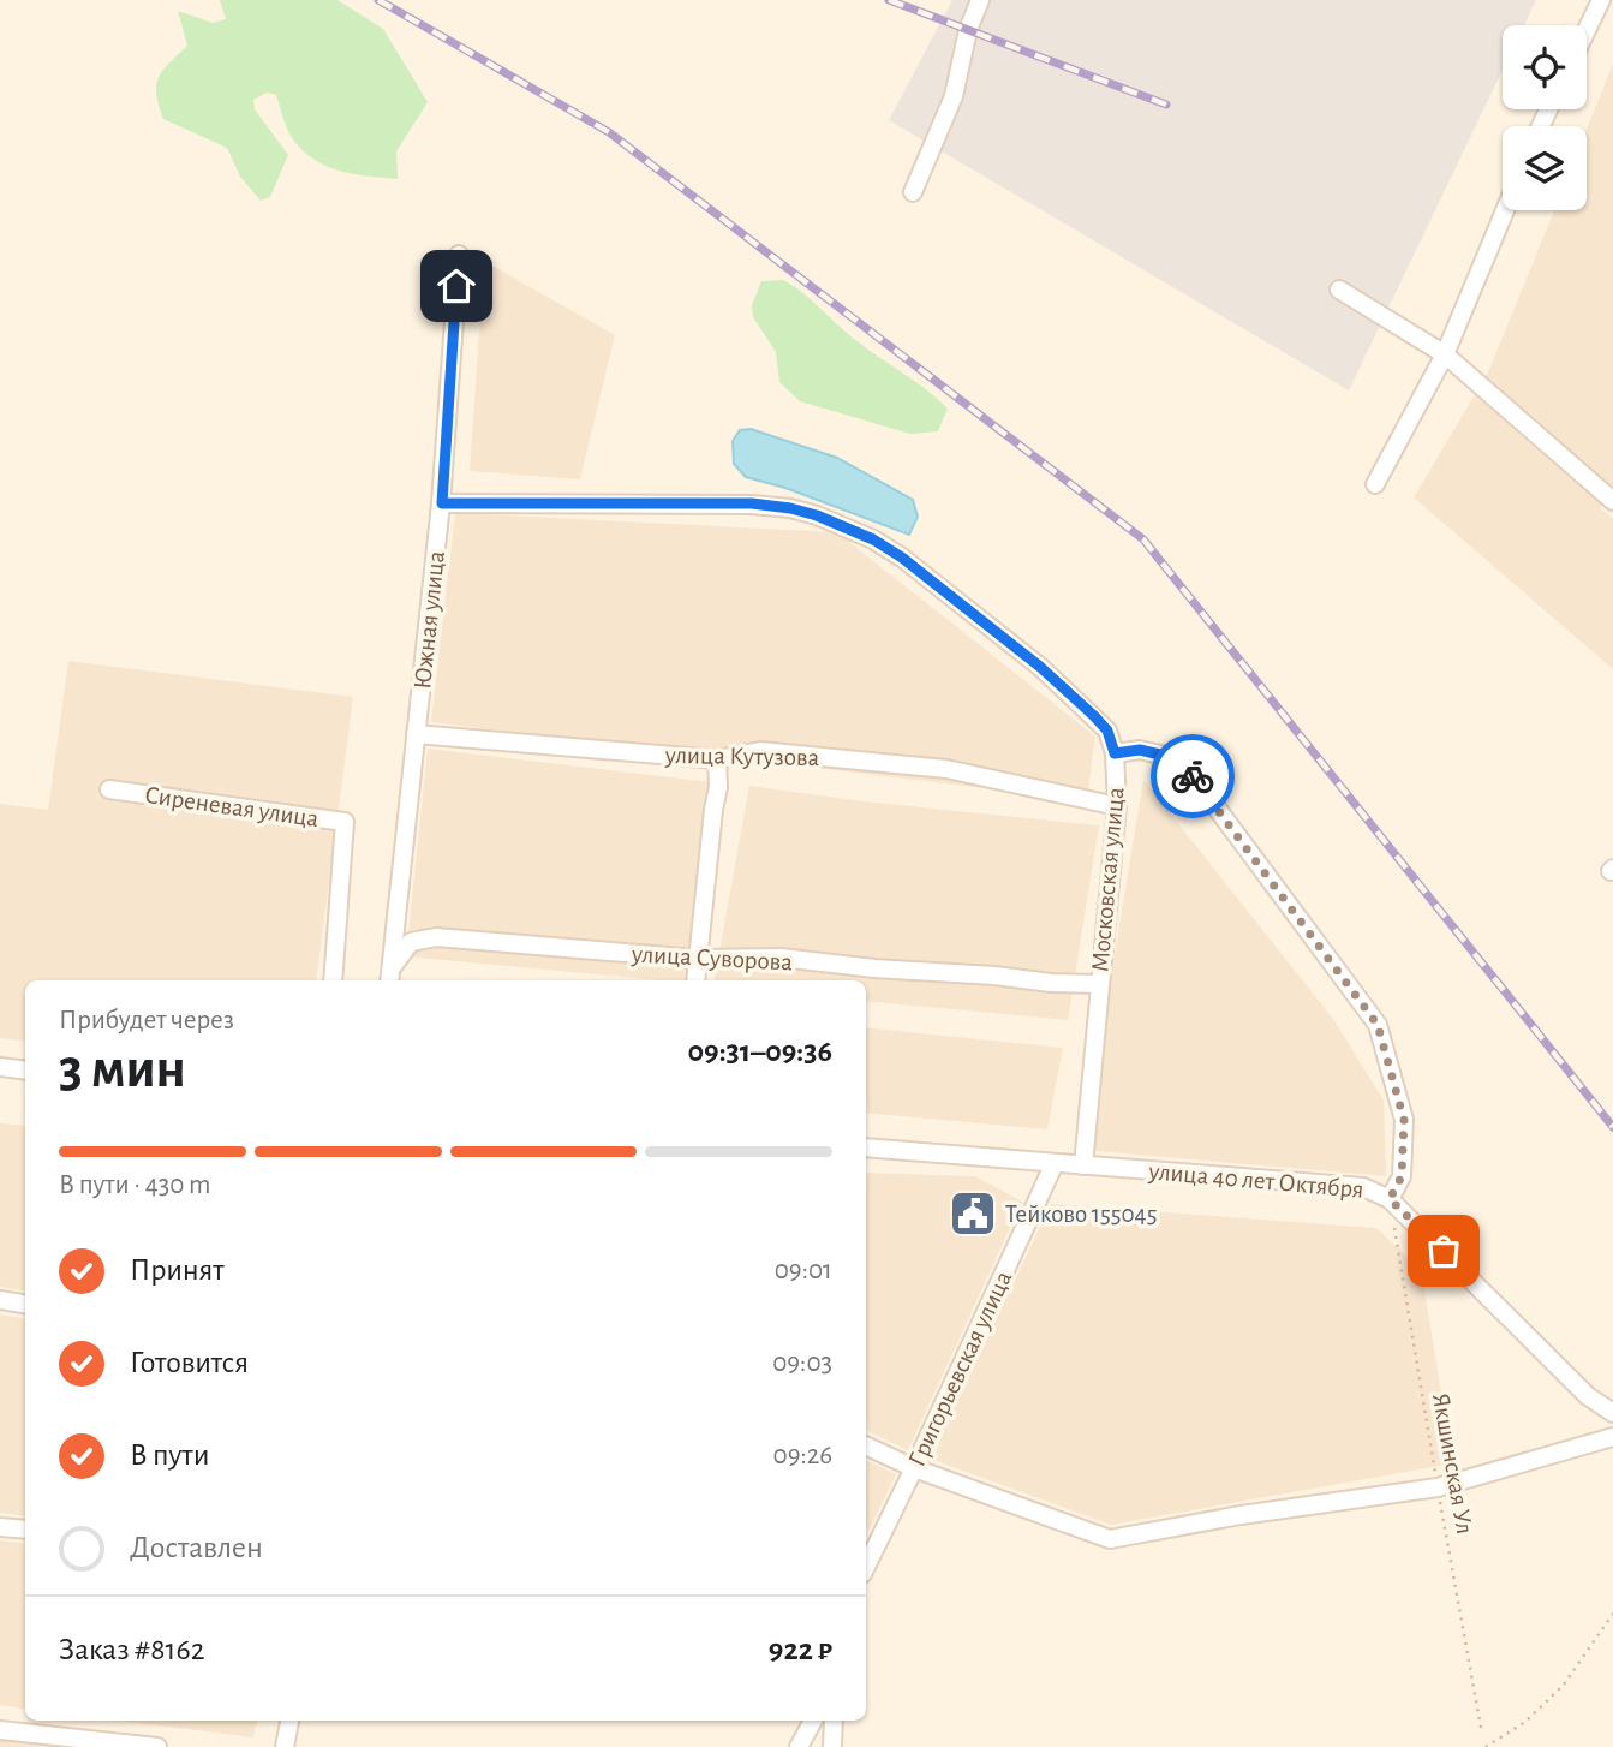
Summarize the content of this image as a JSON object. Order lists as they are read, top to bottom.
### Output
{
  "streets": {
    "street": [
      "Южная улица",
      "улица Кутузова",
      "Сиреневая улица",
      "Московская улица",
      "улица Суворова",
      "улица 40 лет Октября",
      "Григорьевская улица"
    ],
    "path": ["Якшинская Ул"]
  },
  "crossings": [
    ["Южная улица", "улица Кутузова"],
    ["Южная улица", "Московская улица"],
    ["Южная улица", "улица Суворова"],
    ["улица Кутузова", "Московская улица"],
    ["Московская улица", "улица Суворова"],
    ["Московская улица", "улица 40 лет Октября"],
    ["улица 40 лет Октября", "Григорьевская улица"],
    ["улица 40 лет Октября", "Якшинская Ул"]
  ],
  "places": {
    "public building": ["Тейково 155045"]
  },
  "page": {
    "heading": ["3 мин", "Прибудет через", "09:31–09:36"],
    "panel": ["Заказ #8162", "922 ₽"],
    "bar": "В пути · 430 m",
    "list": [
      ["Принят", "09:01"],
      ["Готовится", "09:03"],
      ["В пути", "09:26"],
      "Доставлен"
    ]
  }
}
